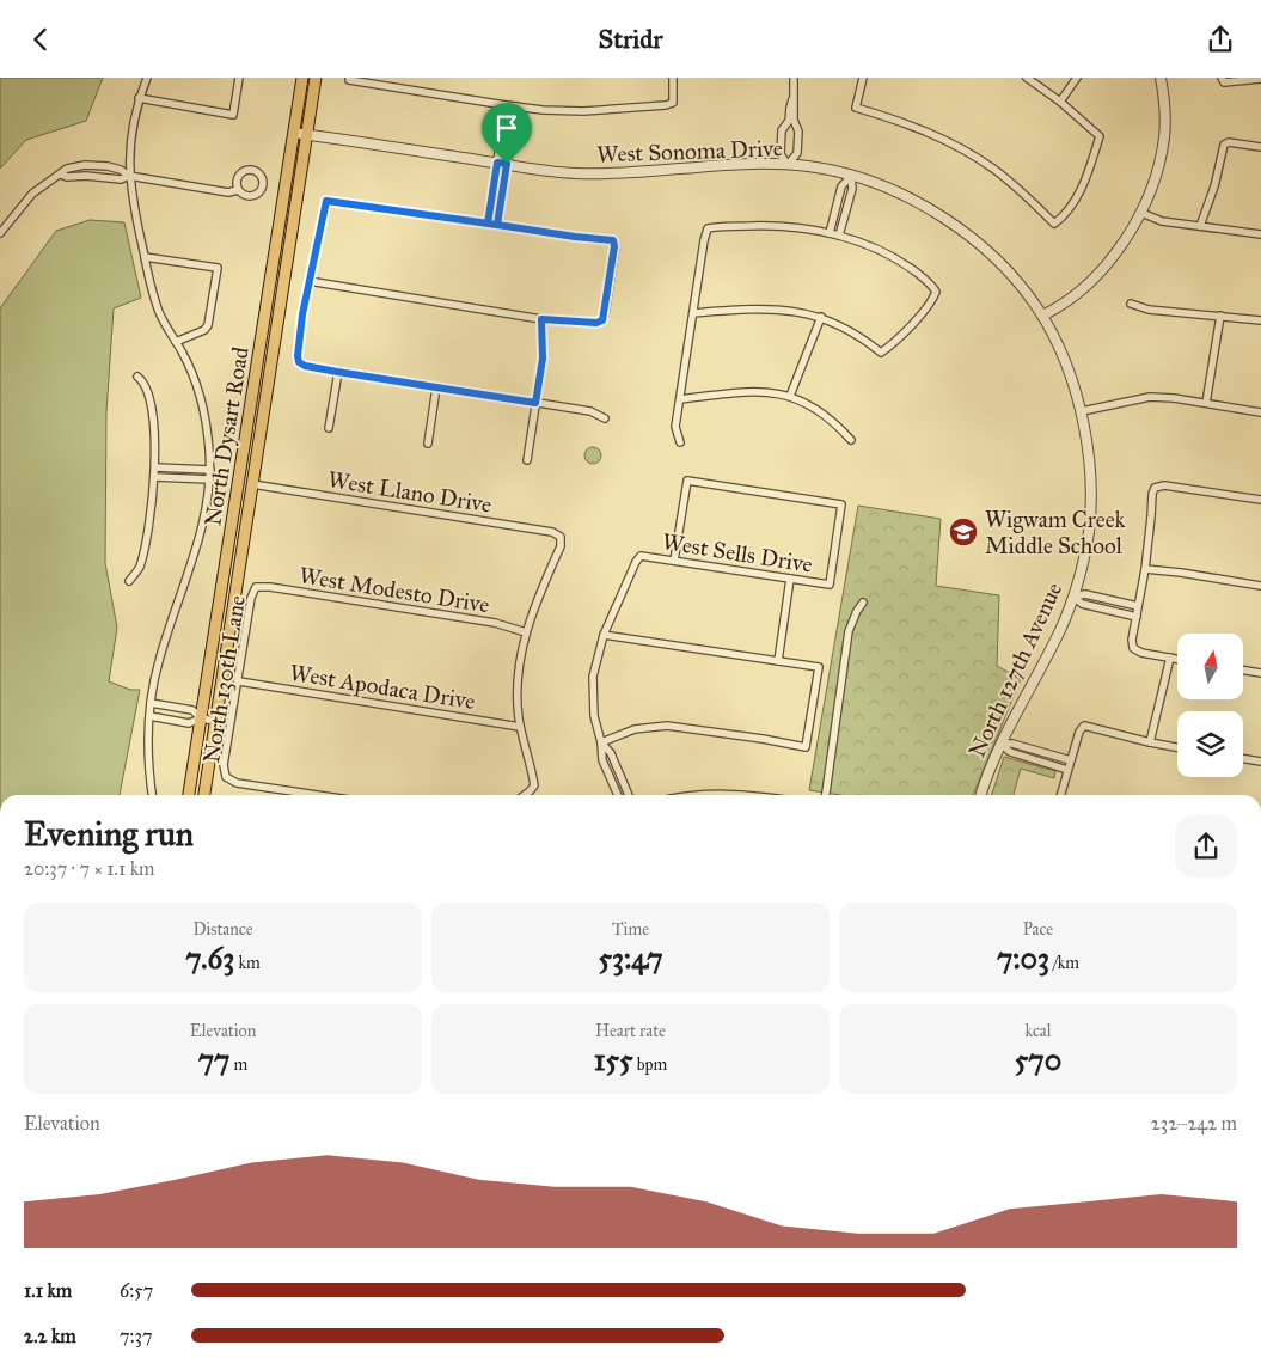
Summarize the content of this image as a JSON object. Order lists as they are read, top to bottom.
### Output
{
  "streets": {
    "main road": ["North Dysart Road"],
    "street": [
      "West Sonoma Drive",
      "West Llano Drive",
      "West Sells Drive",
      "West Modesto Drive",
      "North 127th Avenue",
      "North 130th Lane",
      "West Apodaca Drive"
    ]
  },
  "crossings": [
    ["West Sonoma Drive", "North Dysart Road"],
    ["West Sonoma Drive", "North 127th Avenue"],
    ["North Dysart Road", "West Llano Drive"],
    ["West Llano Drive", "West Modesto Drive"],
    ["West Modesto Drive", "North 130th Lane"],
    ["North 130th Lane", "West Apodaca Drive"]
  ],
  "places": {
    "school or university": ["Wigwam Creek Middle School"]
  },
  "north": "top",
  "page": {
    "header": "Stridr",
    "heading": ["Evening run", "20:37 · 7 × 1.1 km"],
    "stats": [
      ["Distance", "7.63 km"],
      ["Time", "53:47"],
      ["Pace", "7:03 /km"],
      ["Elevation", "77 m"],
      ["Heart rate", "155 bpm"],
      ["kcal", "570"]
    ],
    "chart": ["Elevation", "232–242 m"],
    "list": [
      {
        "name": "1.1 km",
        "note": "6:57"
      },
      {
        "name": "2.2 km",
        "note": "7:37"
      }
    ]
  }
}
